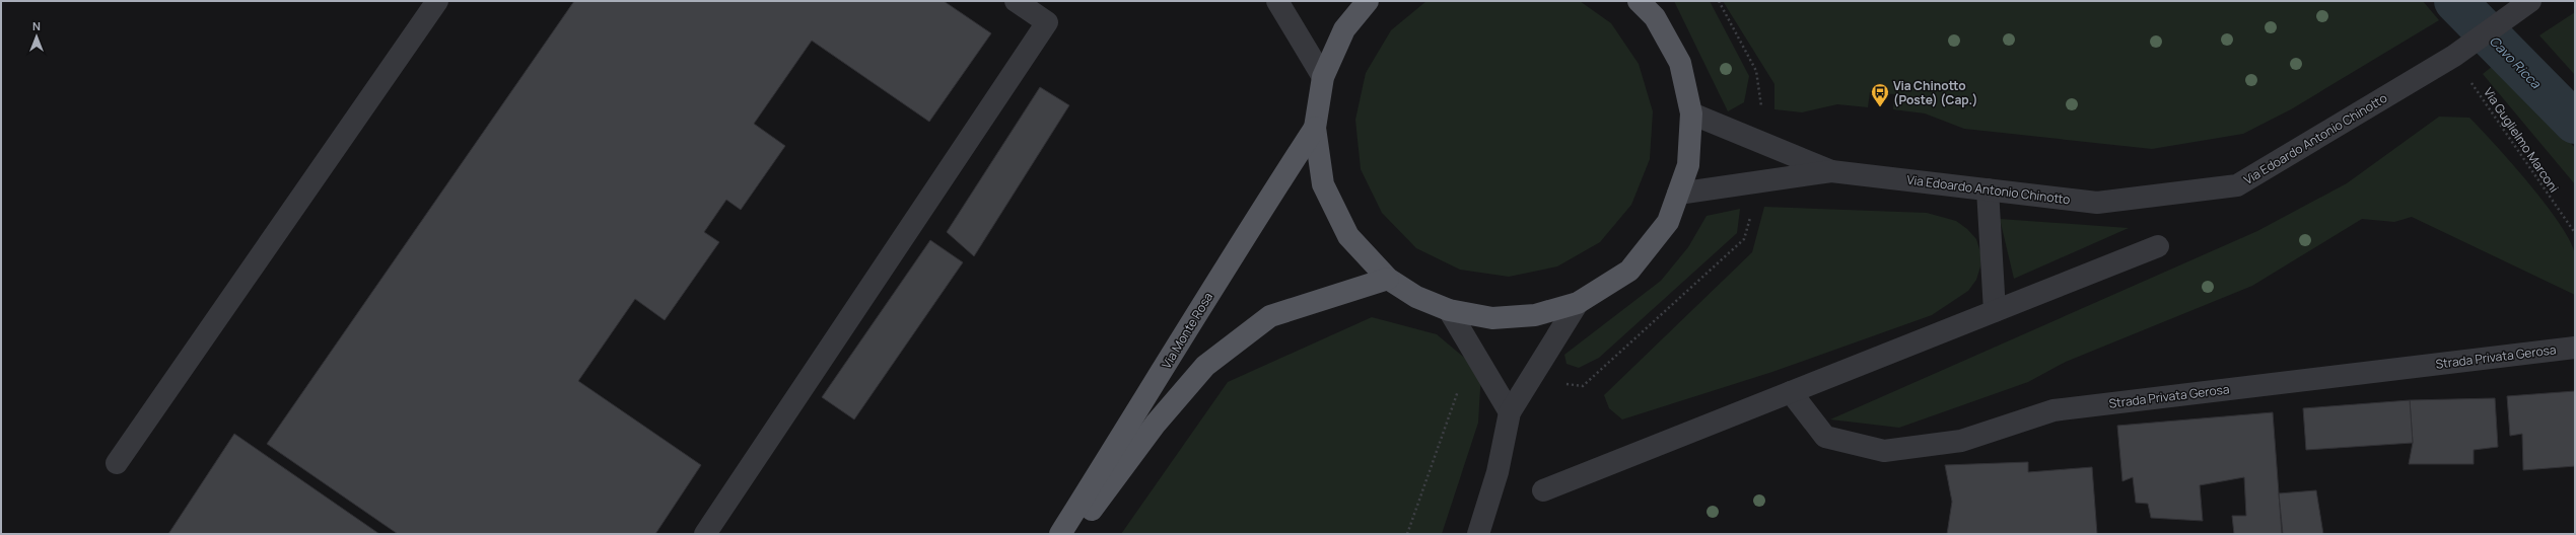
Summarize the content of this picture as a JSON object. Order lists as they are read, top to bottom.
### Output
{
  "streets": {
    "main road": ["Via Monte Rosa"],
    "street": ["Via Edoardo Antonio Chinotto", "Strada Privata Gerosa"],
    "path": ["Via Guglielmo Marconi"]
  },
  "crossings": [
    ["Via Edoardo Antonio Chinotto", "Via Guglielmo Marconi"]
  ],
  "water": ["Cavo Ricca"],
  "places": {
    "bus stop": ["Via Chinotto (Poste) (Cap.)"]
  },
  "north": "top"
}
